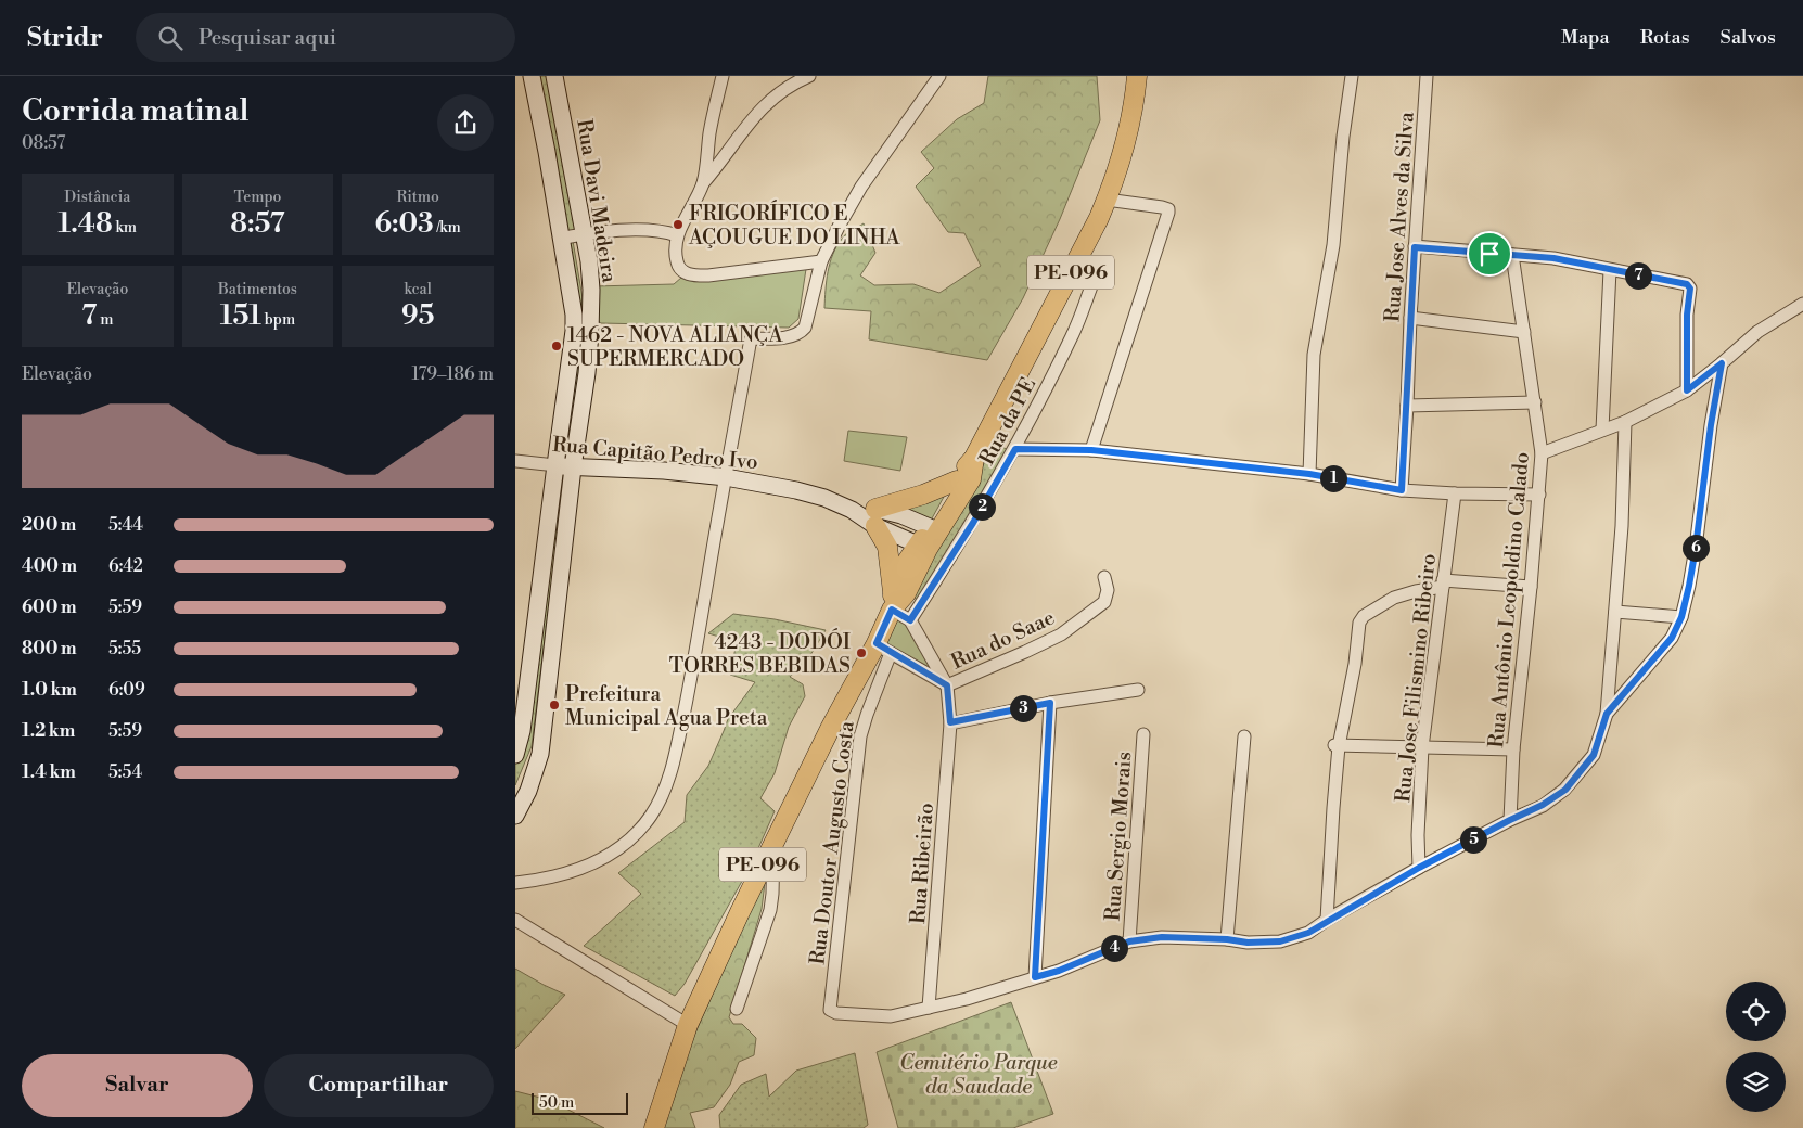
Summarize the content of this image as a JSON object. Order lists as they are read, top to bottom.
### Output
{
  "streets": {
    "main road": ["Rua Davi Madeira", "PE-096", "Rua Capitão Pedro Ivo"],
    "street": [
      "Rua Jose Alves da Silva",
      "Rua da PE",
      "Rua Antônio Leopoldino Calado",
      "Rua do Saae",
      "Rua Jose Filismino Ribeiro",
      "Rua Sergio Morais",
      "Rua Doutor Augusto Costa",
      "Rua Ribeirão"
    ]
  },
  "crossings": [
    ["Rua Davi Madeira", "Rua Capitão Pedro Ivo"],
    ["PE-096", "Rua da PE"],
    ["PE-096", "Rua Capitão Pedro Ivo"],
    ["PE-096", "Rua Doutor Augusto Costa"],
    ["Rua do Saae", "Rua Ribeirão"],
    ["Rua Doutor Augusto Costa", "Rua Ribeirão"]
  ],
  "parks": ["Cemitério Parque da Saudade"],
  "places": [
    "FRIGORÍFICO E AÇOUGUE DO LINHA",
    "1462 - NOVA ALIANÇA SUPERMERCADO",
    "4243 - DODÓI TORRES BEBIDAS",
    "Prefeitura Municipal Agua Preta"
  ],
  "scale_bar": "50 m",
  "page": {
    "header": "Stridr",
    "search": "Pesquisar aqui",
    "nav": ["Mapa", "Rotas", "Salvos"],
    "heading": ["Corrida matinal", "08:57"],
    "stats": [
      ["Distância", "1.48 km"],
      ["Tempo", "8:57"],
      ["Ritmo", "6:03 /km"],
      ["Elevação", "7 m"],
      ["Batimentos", "151 bpm"],
      ["kcal", "95"]
    ],
    "pins": [
      "7",
      "1",
      "2",
      "6",
      "3",
      "5",
      "4"
    ],
    "chart": ["Elevação", "179–186 m"],
    "list": [
      {
        "name": "200 m",
        "note": "5:44"
      },
      {
        "name": "400 m",
        "note": "6:42"
      },
      {
        "name": "600 m",
        "note": "5:59"
      },
      {
        "name": "800 m",
        "note": "5:55"
      },
      {
        "name": "1.0 km",
        "note": "6:09"
      },
      {
        "name": "1.2 km",
        "note": "5:59"
      },
      {
        "name": "1.4 km",
        "note": "5:54"
      }
    ],
    "buttons": ["Salvar", "Compartilhar"],
    "scale": "50 m"
  }
}
